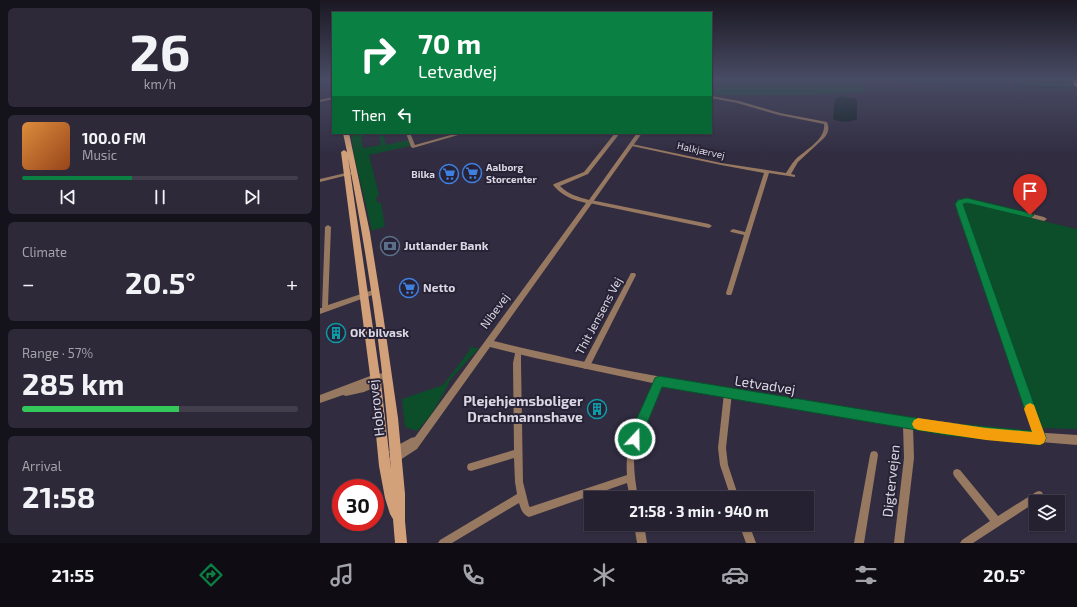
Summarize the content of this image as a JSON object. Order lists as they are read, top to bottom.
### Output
{
  "streets": {
    "main road": ["Hobrovej"],
    "street": [
      "Halkjærvej",
      "Nibevej",
      "Thit Jensens Vej",
      "Letvadvej",
      "Digtervejen"
    ]
  },
  "crossings": [
    ["Halkjærvej", "Nibevej"],
    ["Nibevej", "Letvadvej"],
    ["Nibevej", "Hobrovej"],
    ["Thit Jensens Vej", "Letvadvej"],
    ["Letvadvej", "Digtervejen"]
  ],
  "places": {
    "supermarket": ["Aalborg Storcenter", "Bilka", "Netto"],
    "bank": ["Jutlander Bank"],
    "building": ["OK bilvask", "Plejehjemsboliger Drachmannshave"]
  },
  "page": {
    "tile": [
      ["26", "km/h"],
      "Climate",
      ["Range · 57%", "285 km"],
      ["Arrival", "21:58"]
    ],
    "turn": ["70 m", "Letvadvej"],
    "then": "Then",
    "song": ["100.0 FM", "Music"],
    "heat": ["−", "20.5°", "+"],
    "limit": "30",
    "trip": "21:58 · 3 min · 940 m",
    "tabs": ["21:55", "20.5°"]
  }
}
